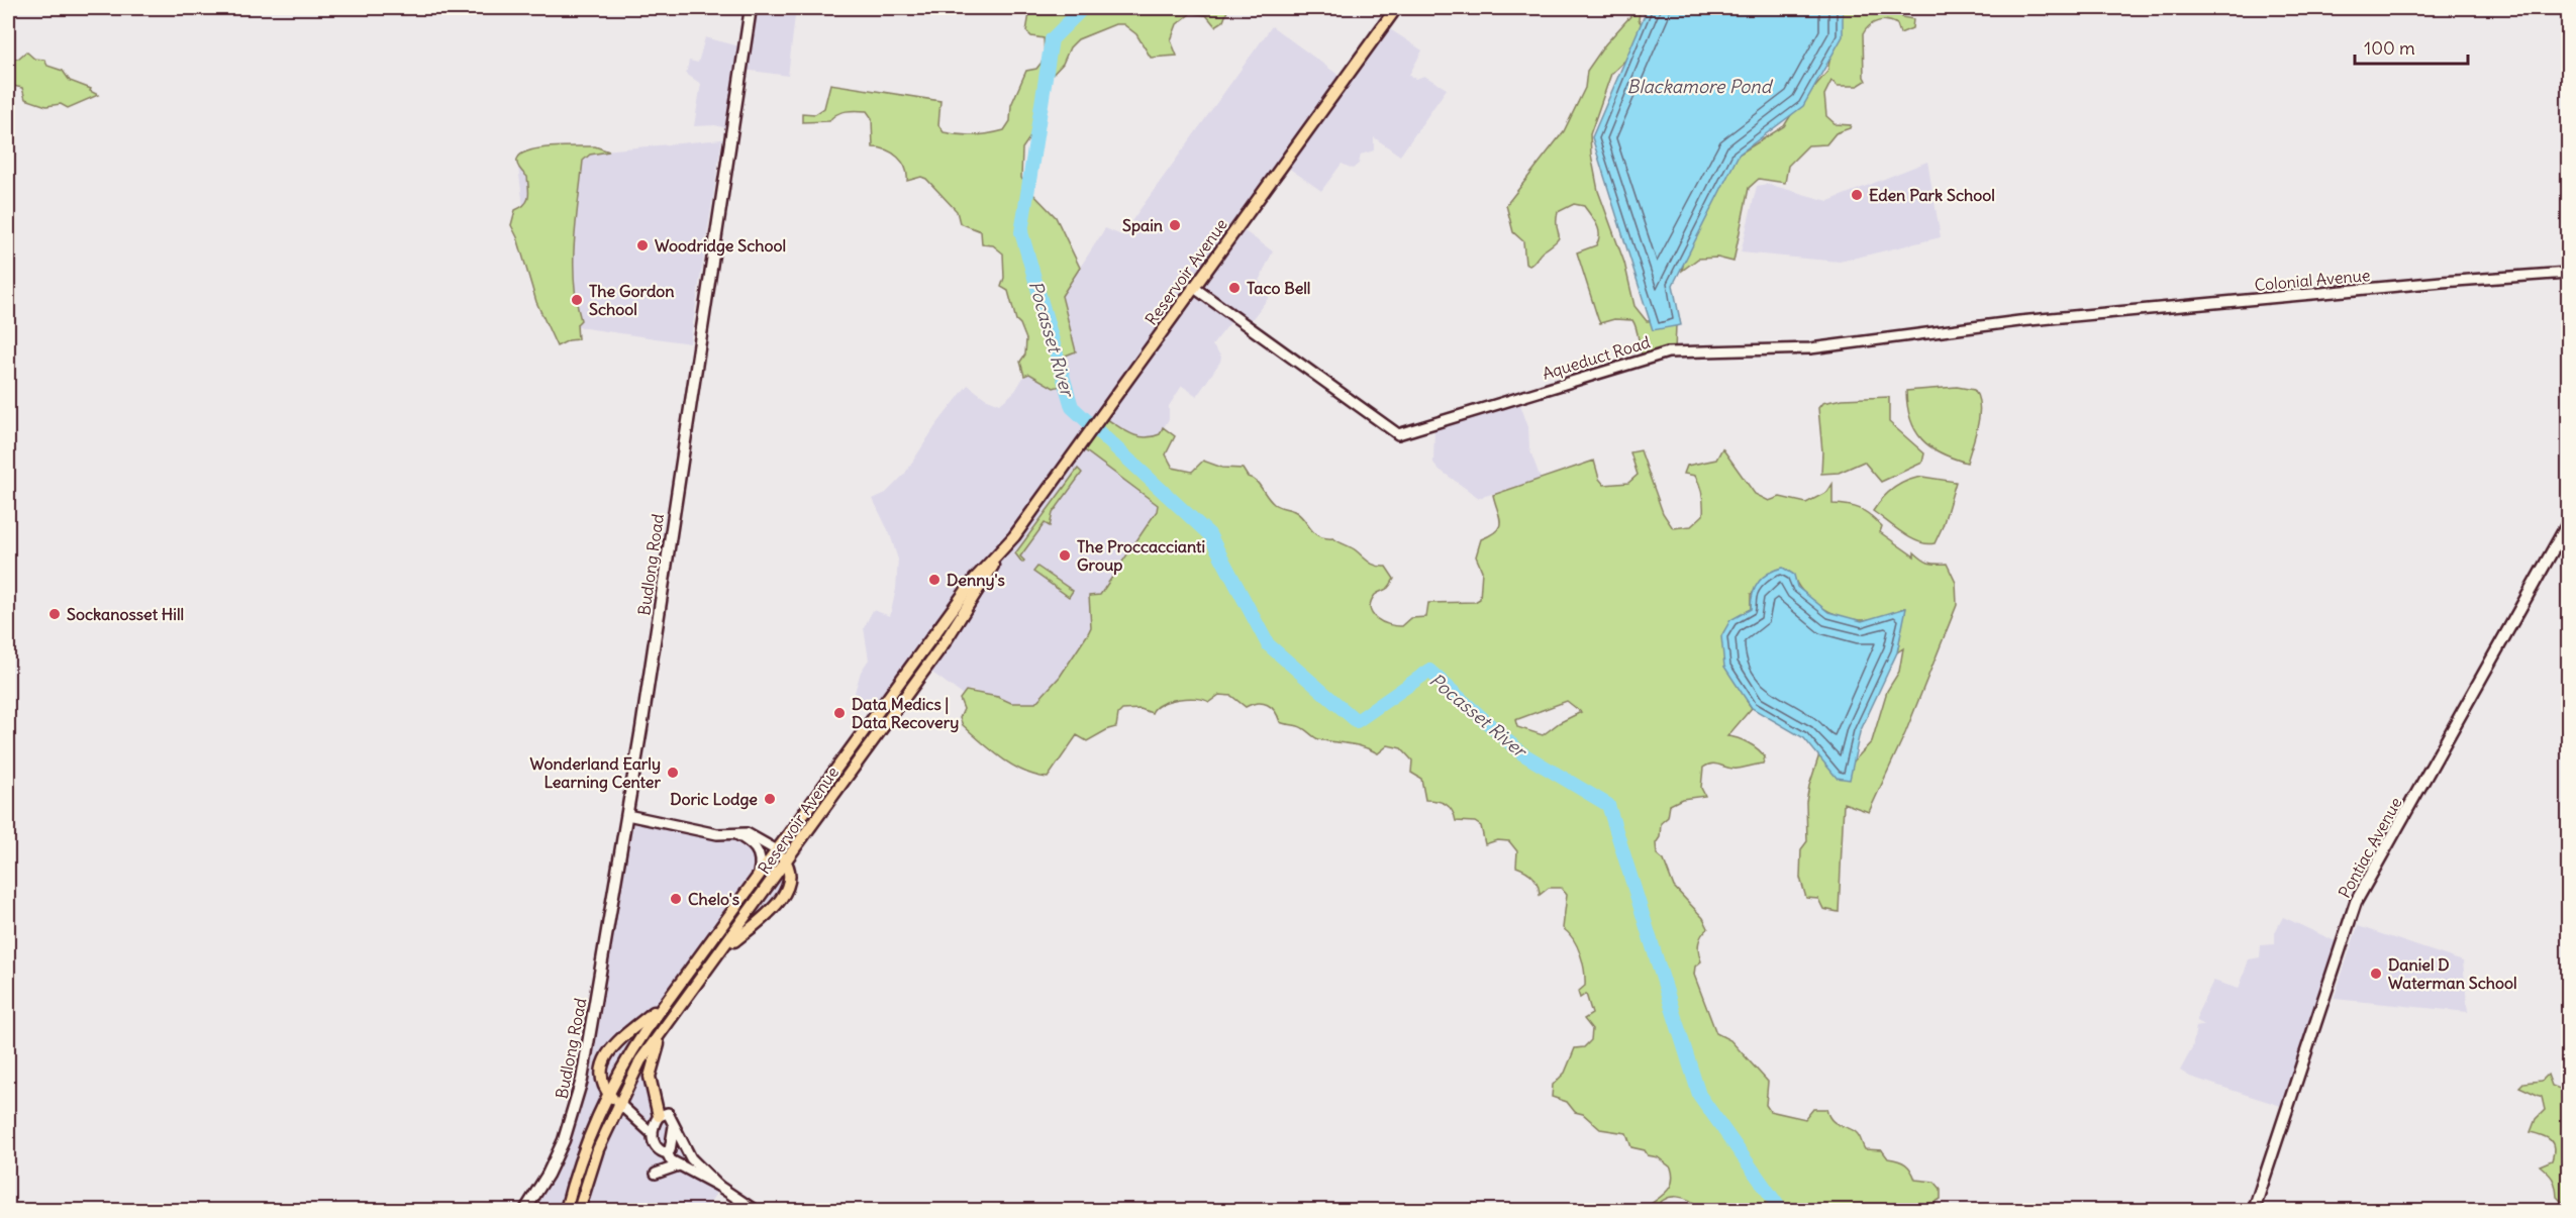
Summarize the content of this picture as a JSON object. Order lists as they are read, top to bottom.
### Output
{
  "streets": {
    "main road": ["Reservoir Avenue", "Budlong Road", "Pontiac Avenue"],
    "street": ["Colonial Avenue", "Aqueduct Road"]
  },
  "crossings": [
    ["Reservoir Avenue", "Aqueduct Road"],
    ["Colonial Avenue", "Aqueduct Road"]
  ],
  "water": ["Blackamore Pond", "Pocasset River"],
  "places": [
    "Eden Park School",
    "Spain",
    "Woodridge School",
    "Taco Bell",
    "The Gordon School",
    "The Proccaccianti Group",
    "Denny's",
    "Sockanosset Hill",
    "Data Medics | Data Recovery",
    "Wonderland Early Learning Center",
    "Doric Lodge",
    "Chelo's",
    "Daniel D Waterman School"
  ],
  "scale_bar": "100 m"
}
